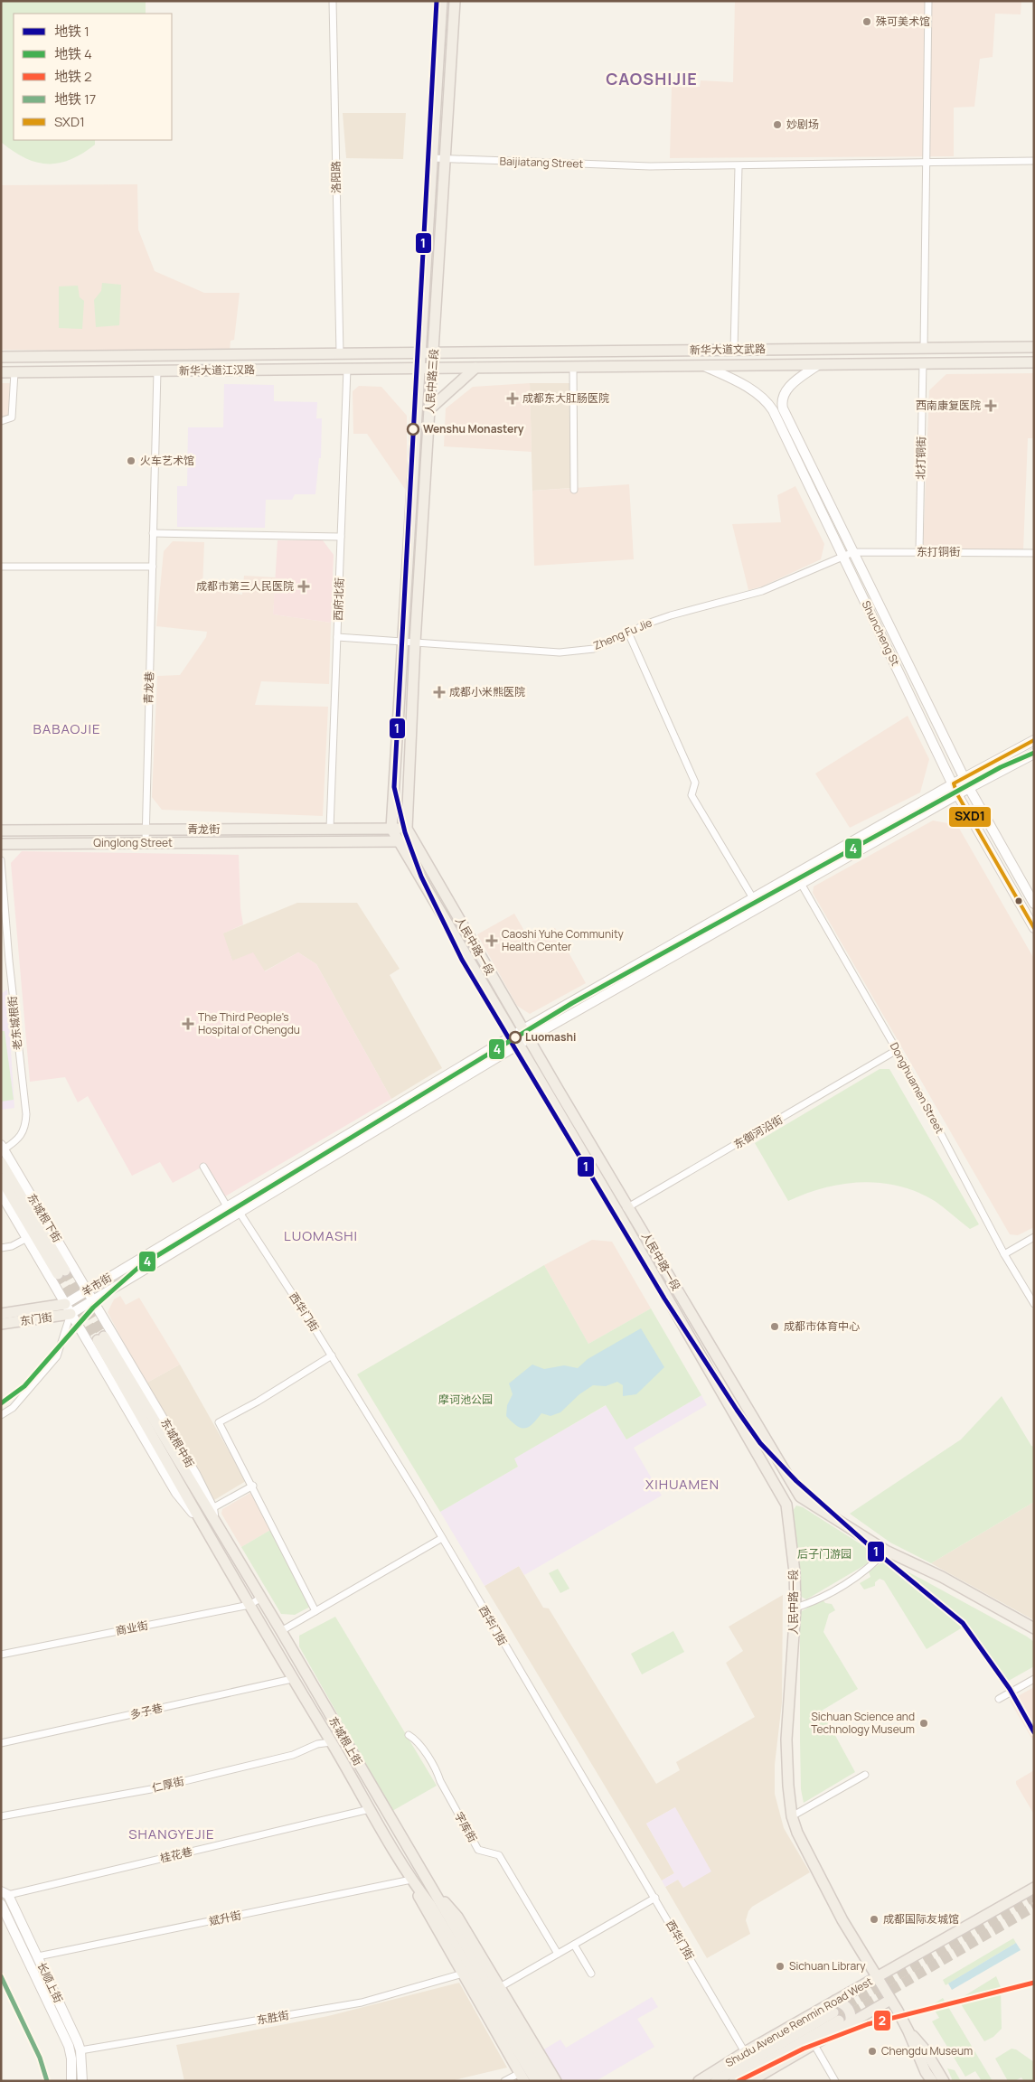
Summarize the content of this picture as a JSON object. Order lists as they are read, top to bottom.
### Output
{
  "streets": {
    "main road": [
      "新华大道文武路",
      "新华大道江汉路",
      "人民中路三段",
      "Shuncheng St",
      "青龙街",
      "Qinglong Street",
      "人民中路一段",
      "东城根下街",
      "羊市街",
      "东门街",
      "东城根中街",
      "东城根上街",
      "长顺上街",
      "Shudu Avenue Renmin Road West"
    ],
    "street": [
      "Baijiatang Street",
      "洛阳路",
      "北打铜街",
      "东打铜街",
      "西府北街",
      "Zheng Fu Jie",
      "青龙巷",
      "老东城根街",
      "Donghuamen Street",
      "东御河沿街",
      "西华门街",
      "商业街",
      "多子巷",
      "仁厚街",
      "字库街",
      "桂花巷",
      "斌升街",
      "东胜街"
    ]
  },
  "crossings": [
    ["Baijiatang Street", "人民中路三段"],
    ["洛阳路", "新华大道江汉路"],
    ["新华大道文武路", "新华大道江汉路"],
    ["新华大道文武路", "人民中路三段"],
    ["新华大道文武路", "北打铜街"],
    ["新华大道文武路", "Shuncheng St"],
    ["新华大道江汉路", "人民中路三段"],
    ["新华大道江汉路", "西府北街"],
    ["新华大道江汉路", "青龙巷"],
    ["人民中路三段", "Zheng Fu Jie"],
    ["人民中路三段", "青龙街"],
    ["人民中路三段", "人民中路一段"],
    ["北打铜街", "东打铜街"],
    ["东打铜街", "Shuncheng St"],
    ["东打铜街", "Zheng Fu Jie"],
    ["西府北街", "Zheng Fu Jie"],
    ["西府北街", "青龙街"],
    ["Shuncheng St", "Zheng Fu Jie"],
    ["青龙巷", "青龙街"],
    ["青龙巷", "Qinglong Street"],
    ["Qinglong Street", "人民中路一段"],
    ["人民中路一段", "东御河沿街"],
    ["人民中路一段", "羊市街"],
    ["人民中路一段", "Shudu Avenue Renmin Road West"],
    ["老东城根街", "东城根下街"],
    ["Donghuamen Street", "东御河沿街"],
    ["东城根下街", "羊市街"],
    ["东城根下街", "东城根中街"],
    ["羊市街", "西华门街"],
    ["羊市街", "东门街"],
    ["羊市街", "东城根中街"],
    ["西华门街", "Shudu Avenue Renmin Road West"],
    ["东城根中街", "商业街"],
    ["东城根中街", "东城根上街"],
    ["商业街", "东城根上街"],
    ["多子巷", "东城根上街"],
    ["东城根上街", "仁厚街"],
    ["东城根上街", "桂花巷"],
    ["东城根上街", "斌升街"],
    ["东城根上街", "东胜街"],
    ["桂花巷", "长顺上街"],
    ["斌升街", "长顺上街"],
    ["长顺上街", "东胜街"]
  ],
  "districts": [
    "CAOSHIJIE",
    "BABAOJIE",
    "LUOMASHI",
    "XIHUAMEN",
    "SHANGYEJIE"
  ],
  "parks": ["摩诃池公园", "后子门游园"],
  "places": {
    "other": [
      "殊可美术馆",
      "妙剧场",
      "Wenshu Monastery",
      "火车艺术馆",
      "Luomashi",
      "成都市体育中心",
      "Sichuan Science and Technology Museum",
      "成都国际友城馆",
      "Sichuan Library",
      "Chengdu Museum"
    ],
    "health": [
      "成都东大肛肠医院",
      "西南康复医院",
      "成都市第三人民医院",
      "成都小米熊医院",
      "Caoshi Yuhe Community Health Center",
      "The Third People's Hospital of Chengdu"
    ]
  },
  "lines": [
    "metro line 1",
    "transit line SXD1",
    "metro line 4",
    "metro line 17",
    "metro line 2"
  ],
  "legend": [
    "地铁 1",
    "地铁 4",
    "地铁 2",
    "地铁 17",
    "SXD1"
  ]
}
